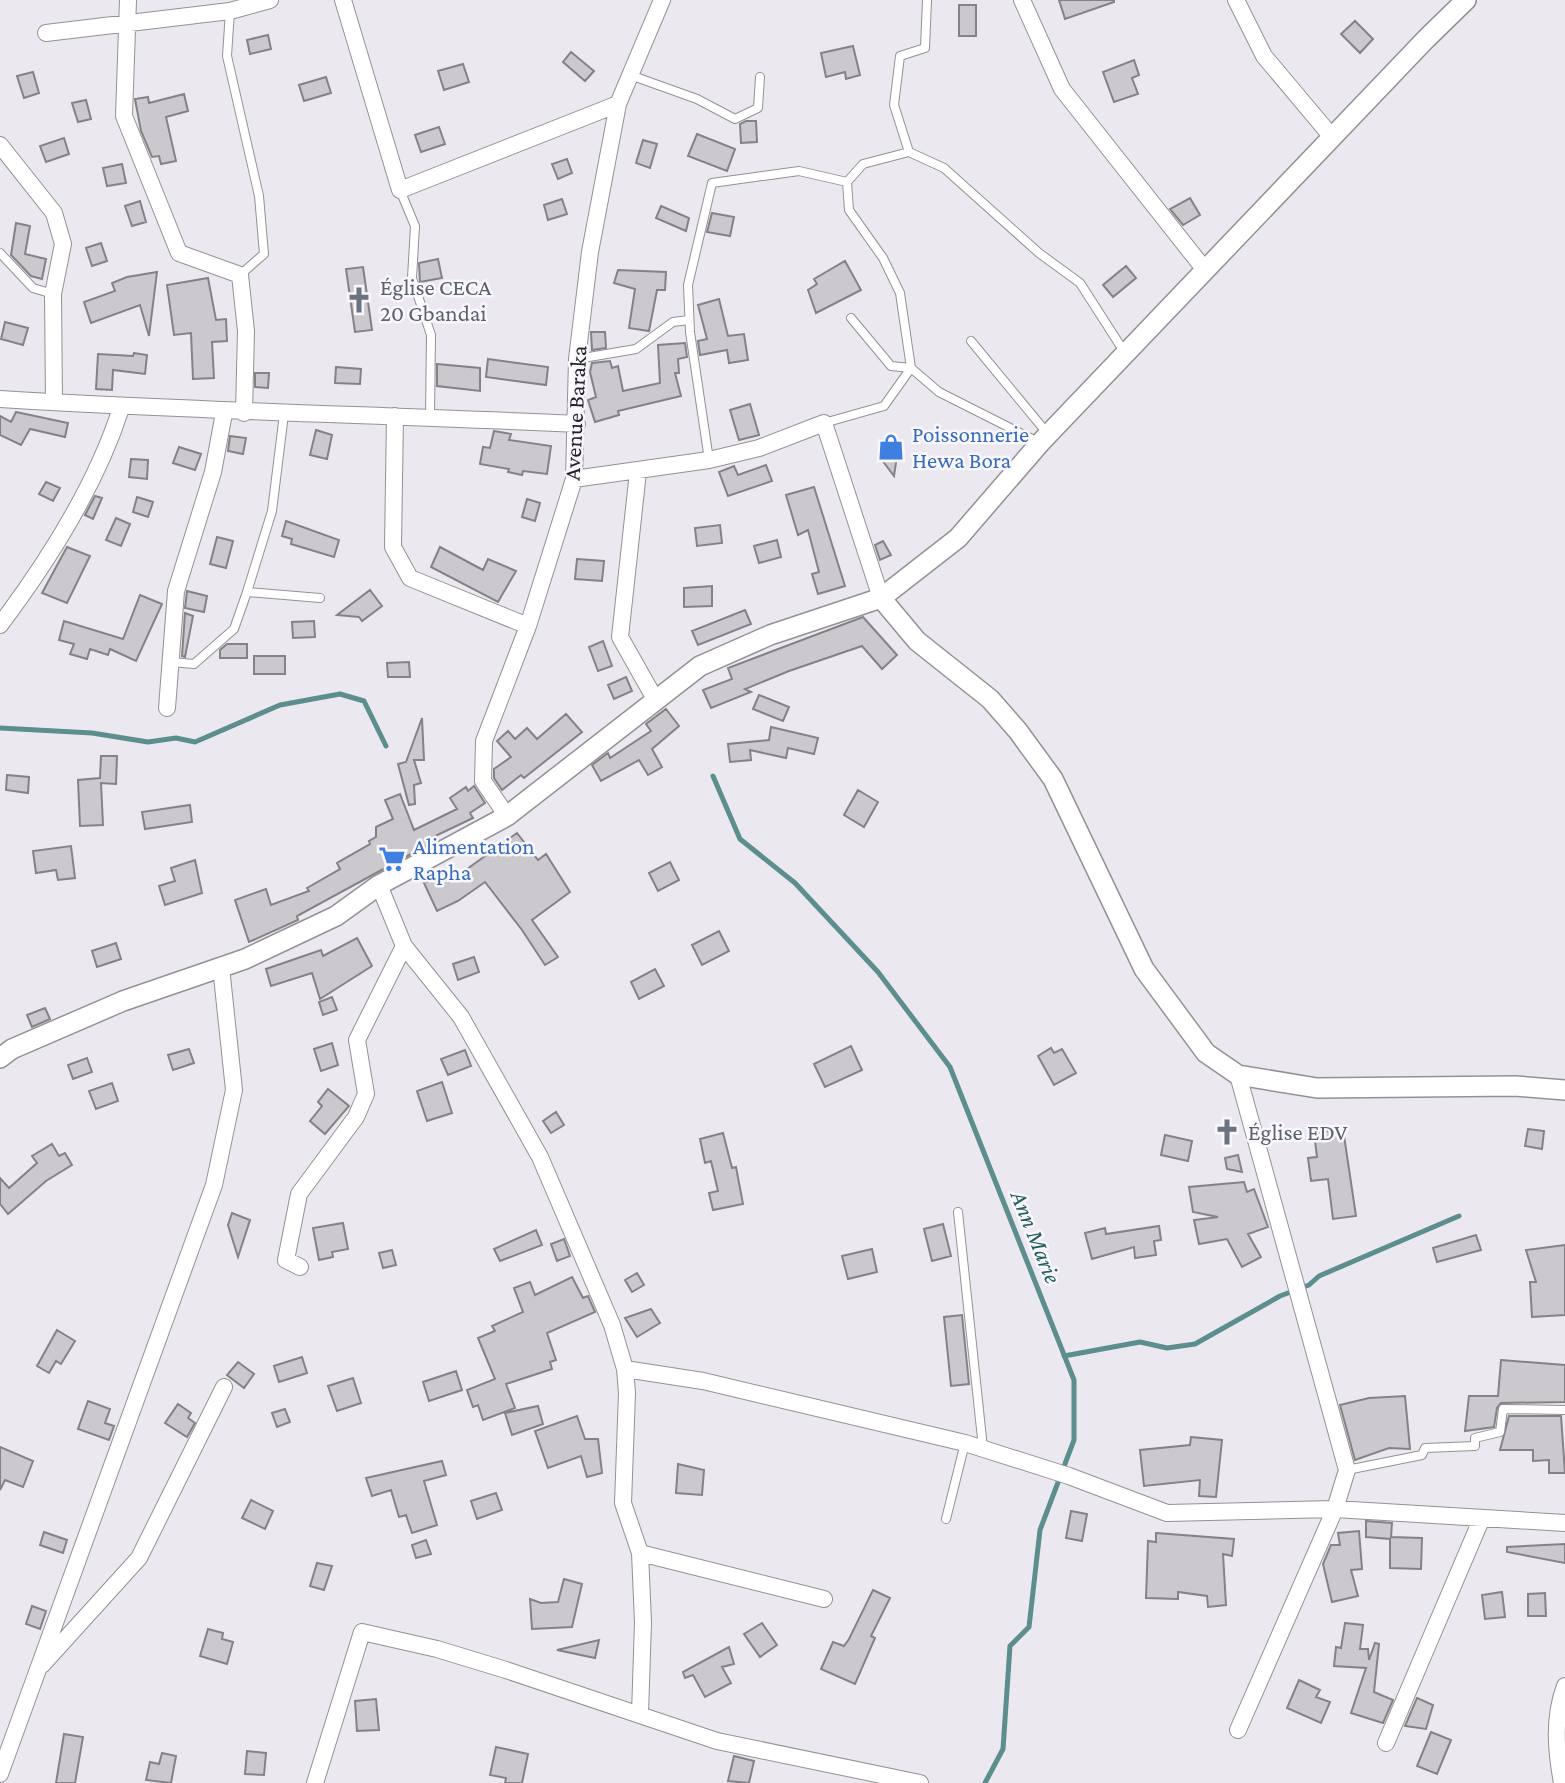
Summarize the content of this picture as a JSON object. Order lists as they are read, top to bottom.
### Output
{
  "streets": {
    "street": ["Avenue Baraka"]
  },
  "water": ["Ann Marie"],
  "places": {
    "church": ["Église CECA 20 Gbandai", "Église EDV"],
    "shop": ["Poissonnerie Hewa Bora"],
    "supermarket": ["Alimentation Rapha"]
  }
}
